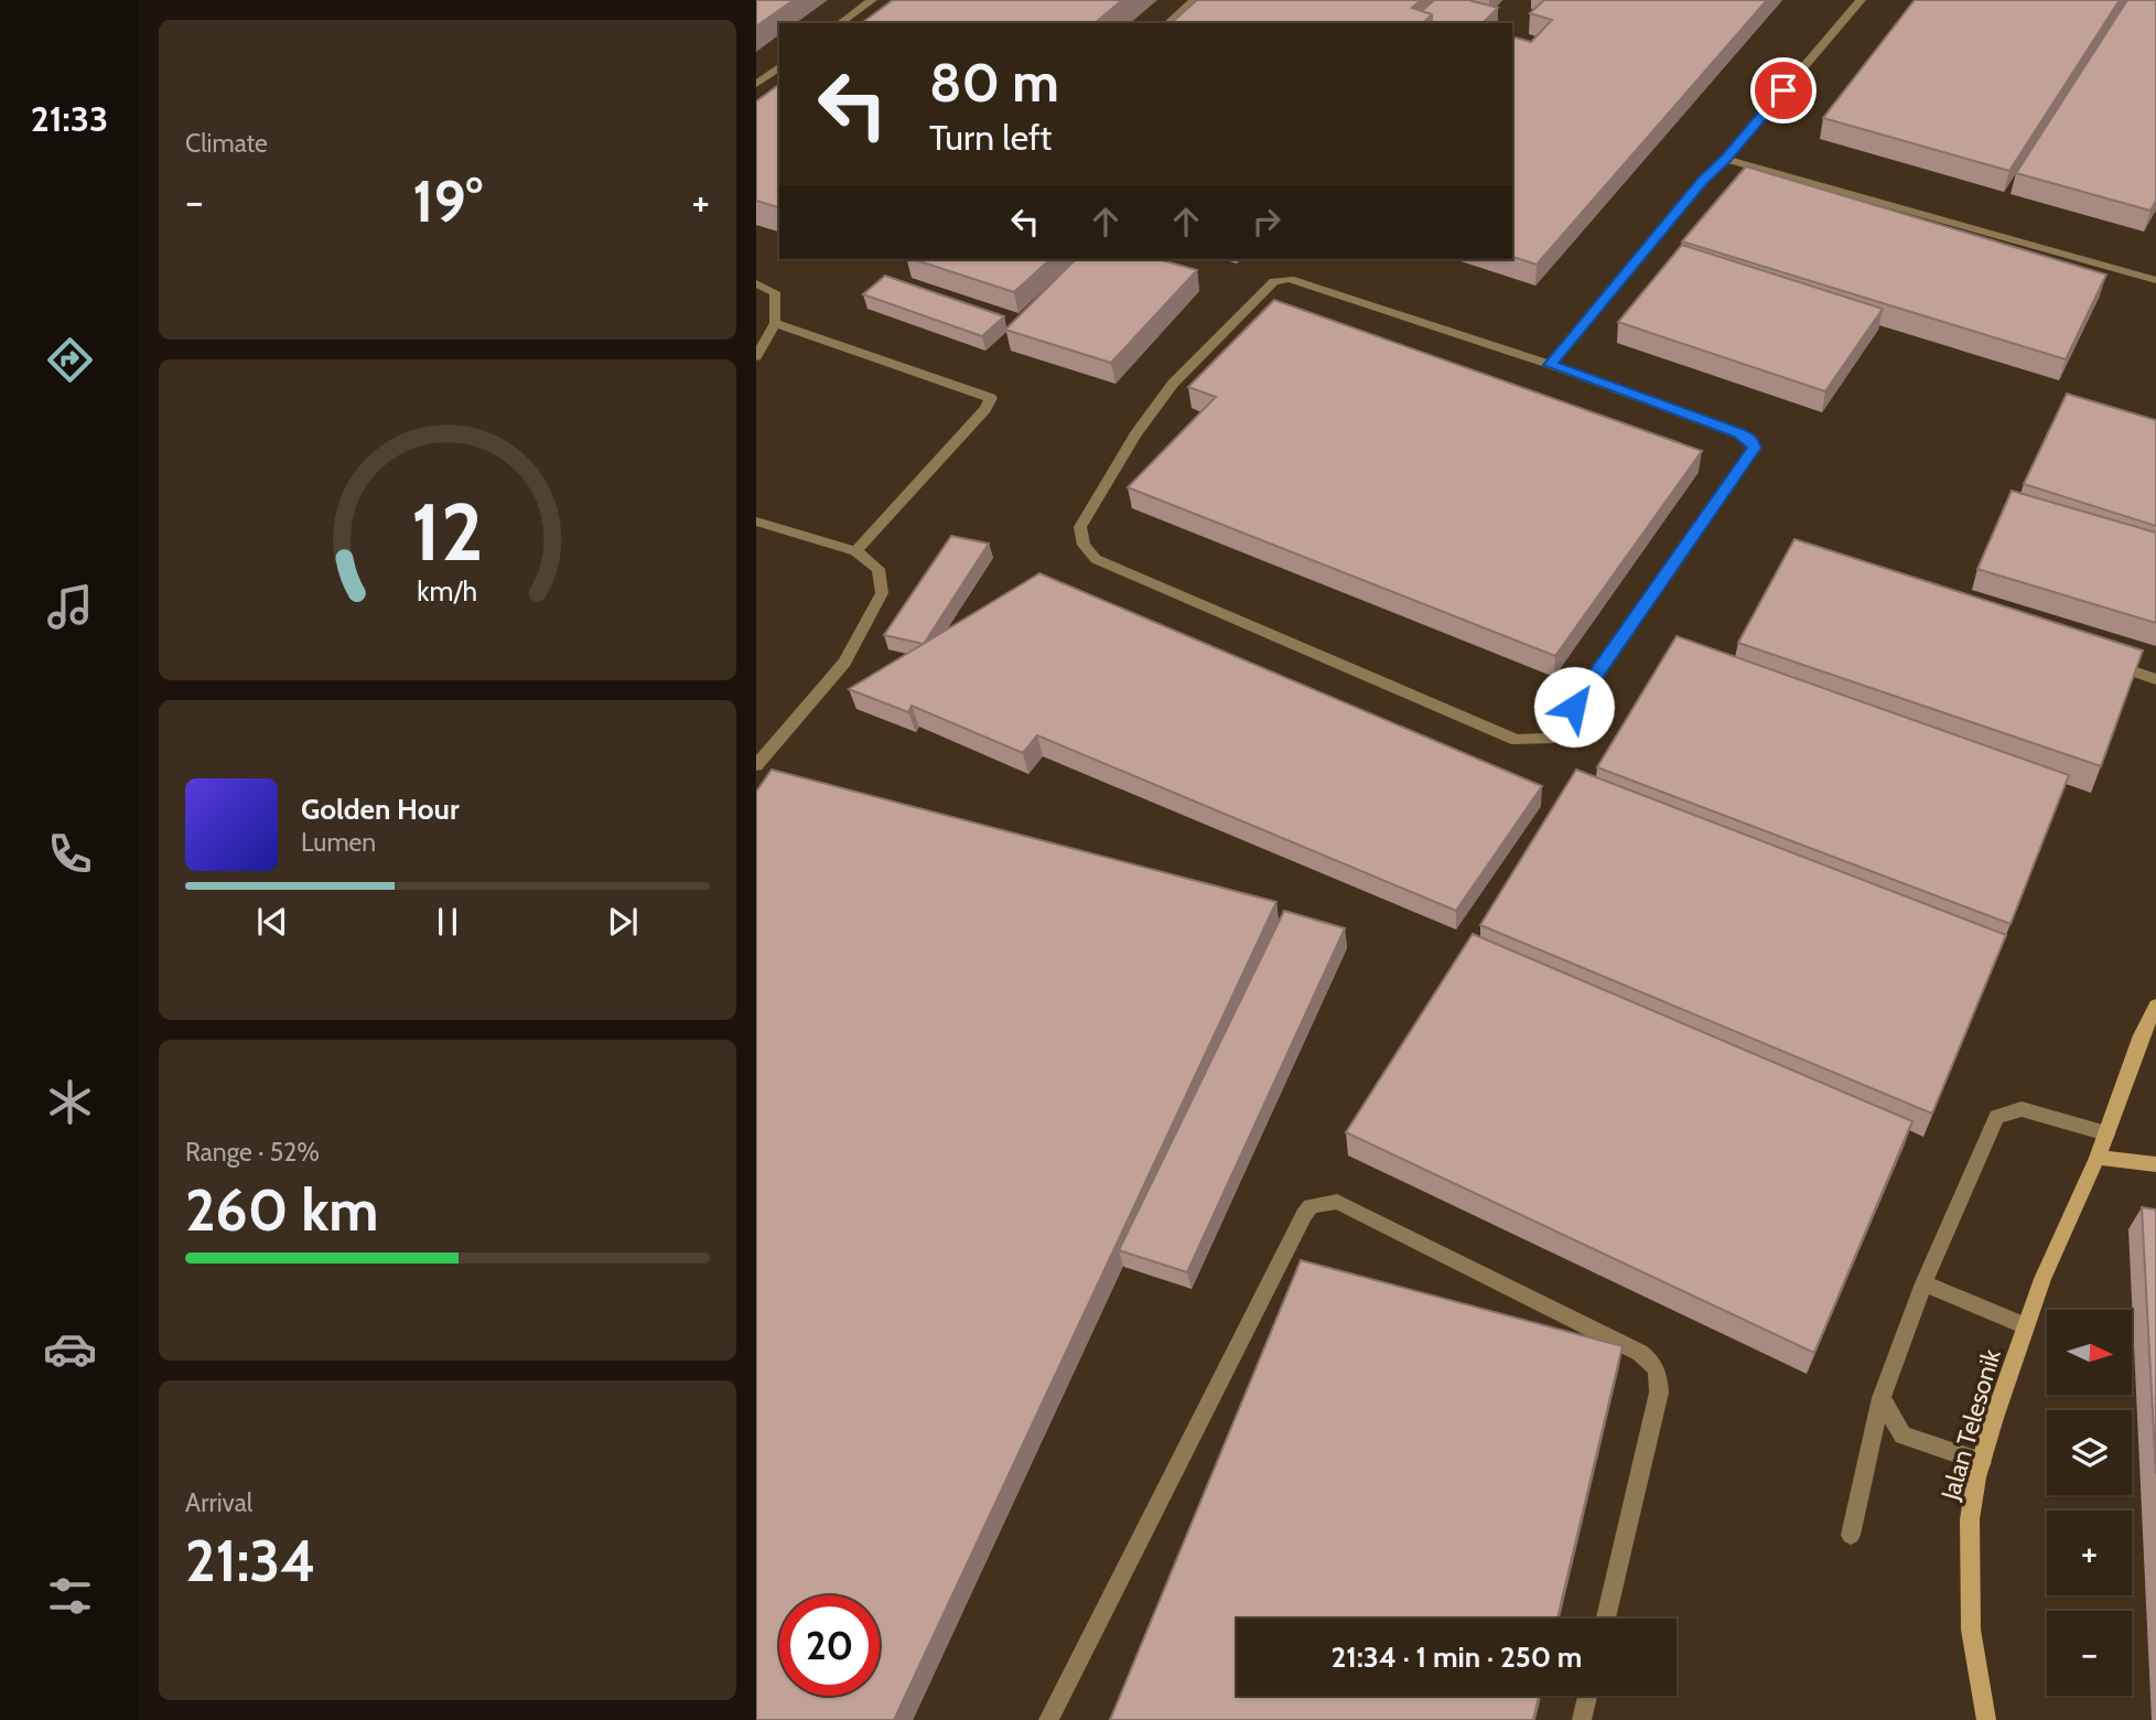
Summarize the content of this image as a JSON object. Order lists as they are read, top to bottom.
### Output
{
  "streets": {
    "street": ["Jalan Telesonik"]
  },
  "north": "right",
  "page": {
    "tabs": "21:33",
    "tile": [
      "Climate",
      ["Range · 52%", "260 km"],
      ["Arrival", "21:34"]
    ],
    "turn": ["80 m", "Turn left"],
    "heat": ["−", "19°", "+"],
    "song": ["Golden Hour", "Lumen"],
    "map_buttons": ["+", "−"],
    "limit": "20",
    "trip": "21:34 · 1 min · 250 m",
    "gauge": ["12", "km/h"]
  }
}
